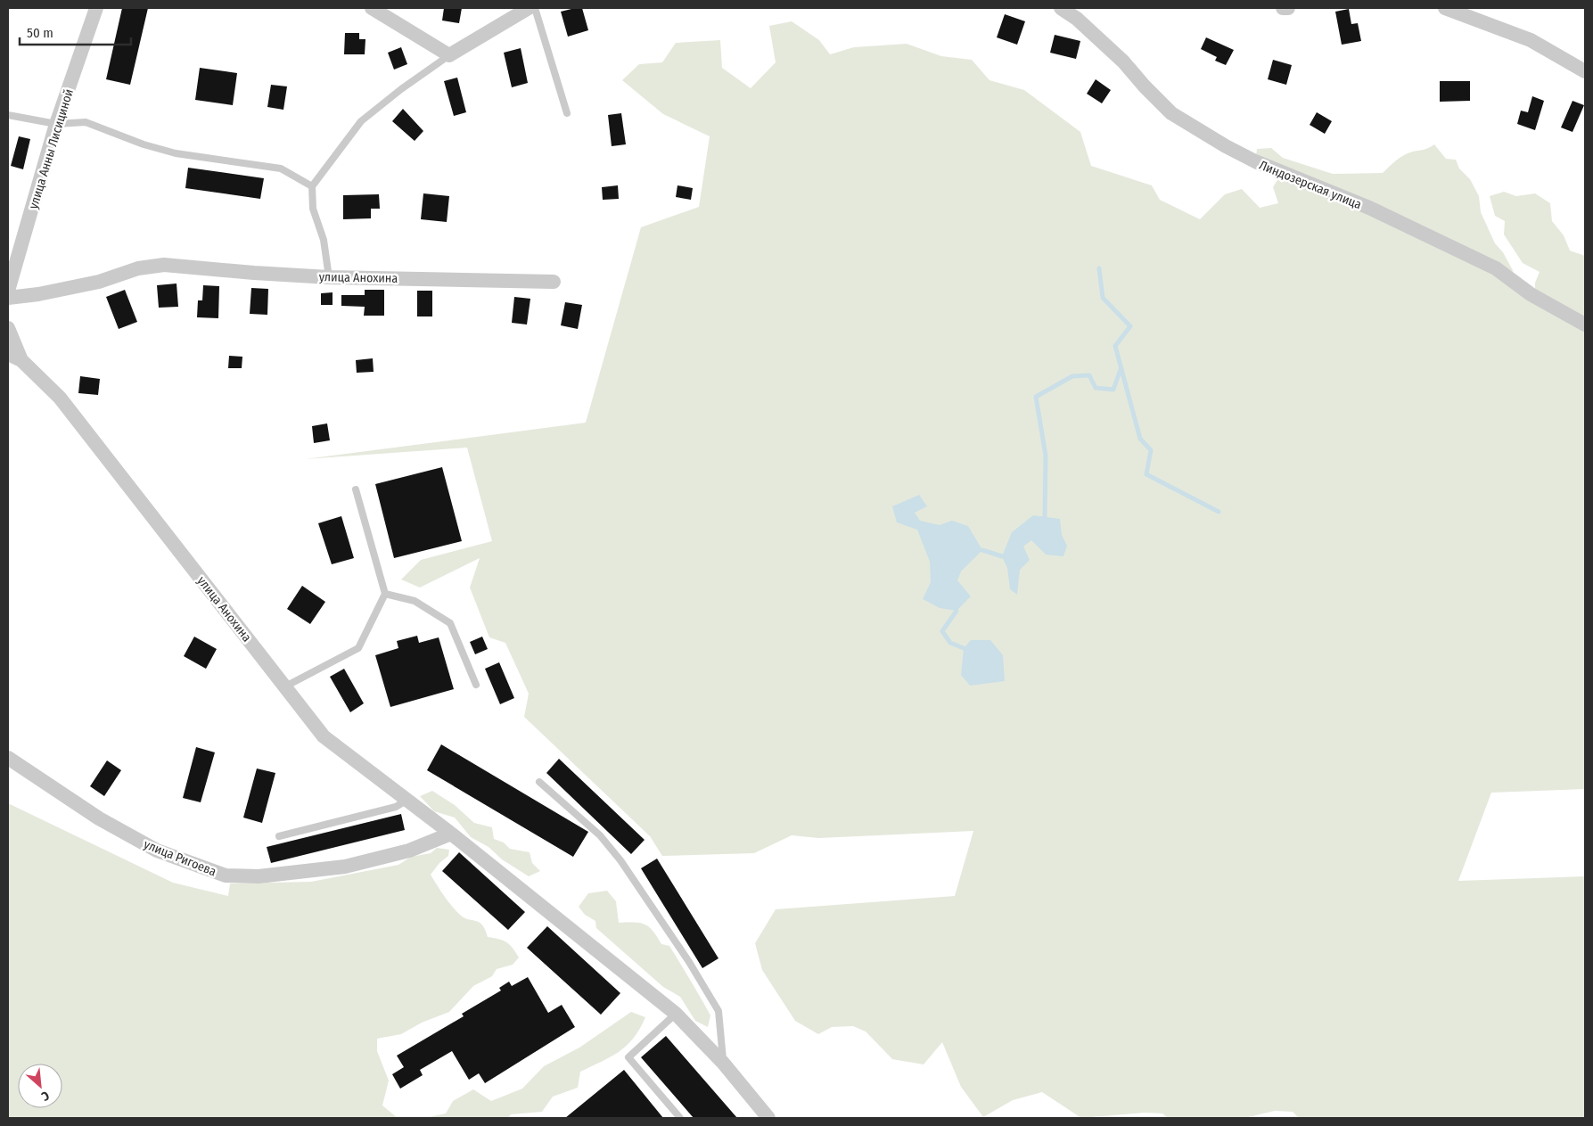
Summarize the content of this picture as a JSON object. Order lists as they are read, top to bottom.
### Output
{
  "streets": {
    "street": [
      "улица Анны Лисициной",
      "Линдозерская улица",
      "улица Анохина",
      "улица Ригоева"
    ]
  },
  "crossings": [
    ["улица Анохина", "улица Ригоева"]
  ],
  "scale_bar": "50 m",
  "north": "bottom right"
}
